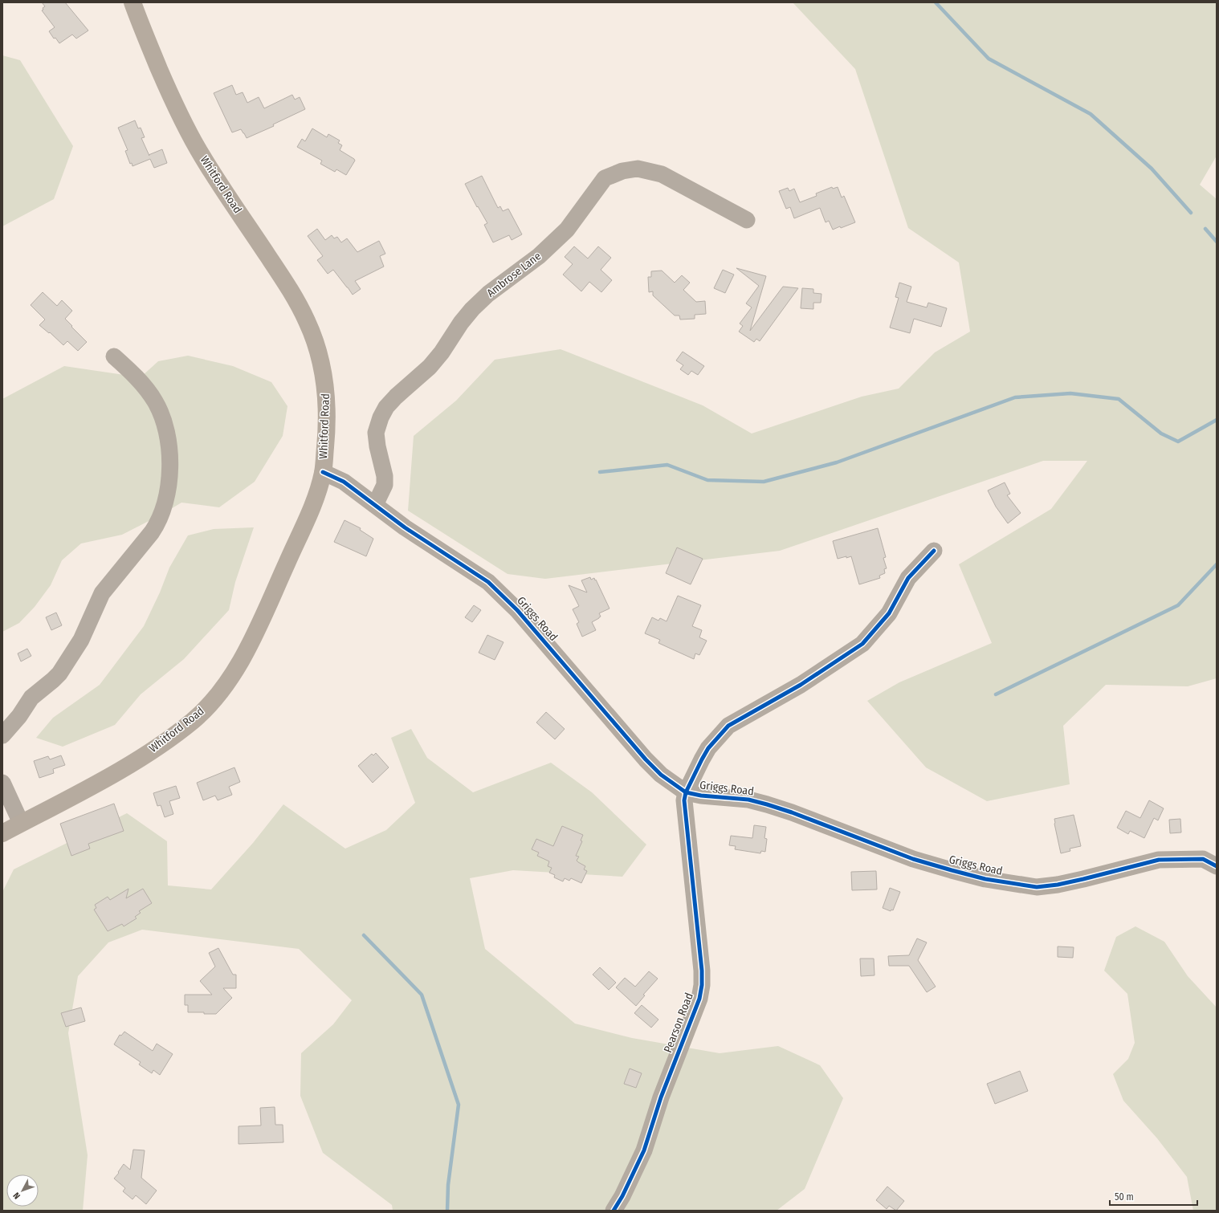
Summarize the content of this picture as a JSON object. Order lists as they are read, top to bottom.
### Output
{
  "streets": {
    "main road": ["Whitford Road"],
    "street": ["Ambrose Lane", "Griggs Road", "Pearson Road"]
  },
  "crossings": [
    ["Whitford Road", "Griggs Road"],
    ["Ambrose Lane", "Griggs Road"],
    ["Griggs Road", "Pearson Road"]
  ],
  "scale_bar": "50 m",
  "north": "bottom left"
}
